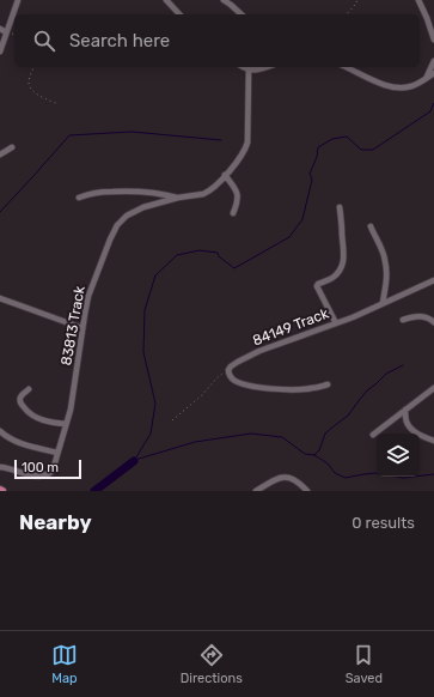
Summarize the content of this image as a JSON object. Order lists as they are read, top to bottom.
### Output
{
  "streets": {
    "street": ["83813 Track", "84149 Track"]
  },
  "scale_bar": "100 m",
  "page": {
    "search": "Search here",
    "scale": "100 m",
    "heading": ["Nearby", "0 results"],
    "nav": ["Map", "Directions", "Saved"]
  }
}
